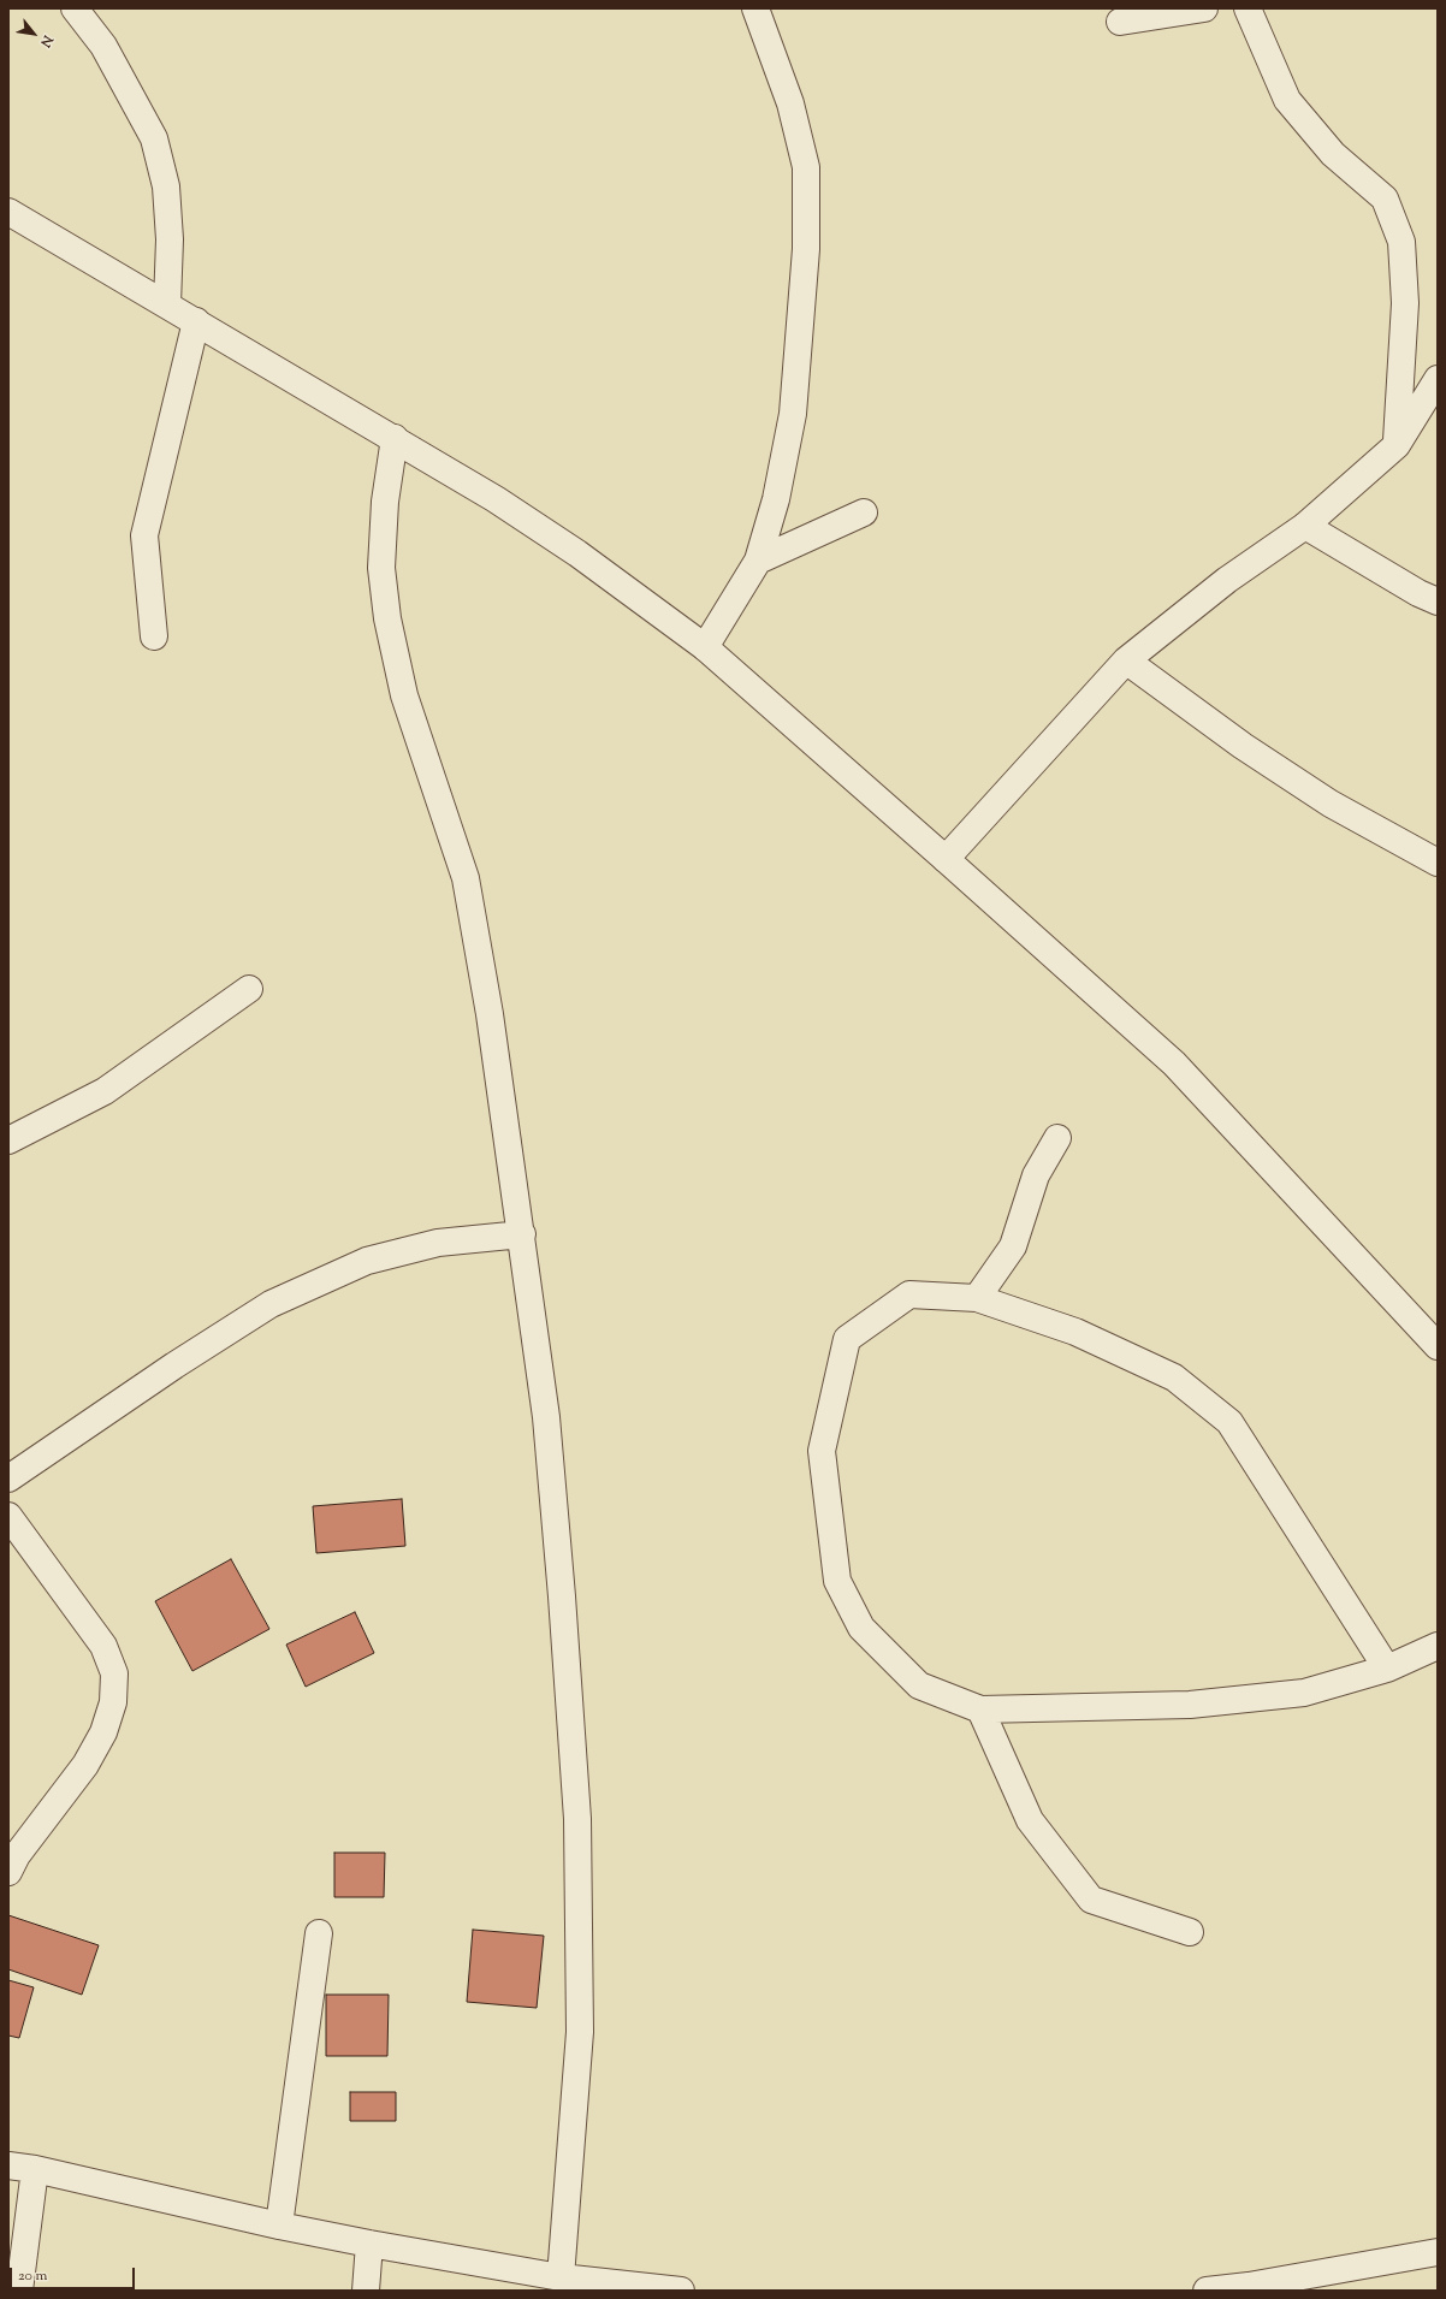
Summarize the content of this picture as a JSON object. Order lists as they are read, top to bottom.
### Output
{
  "scale_bar": "20 m",
  "north": "bottom right"
}
